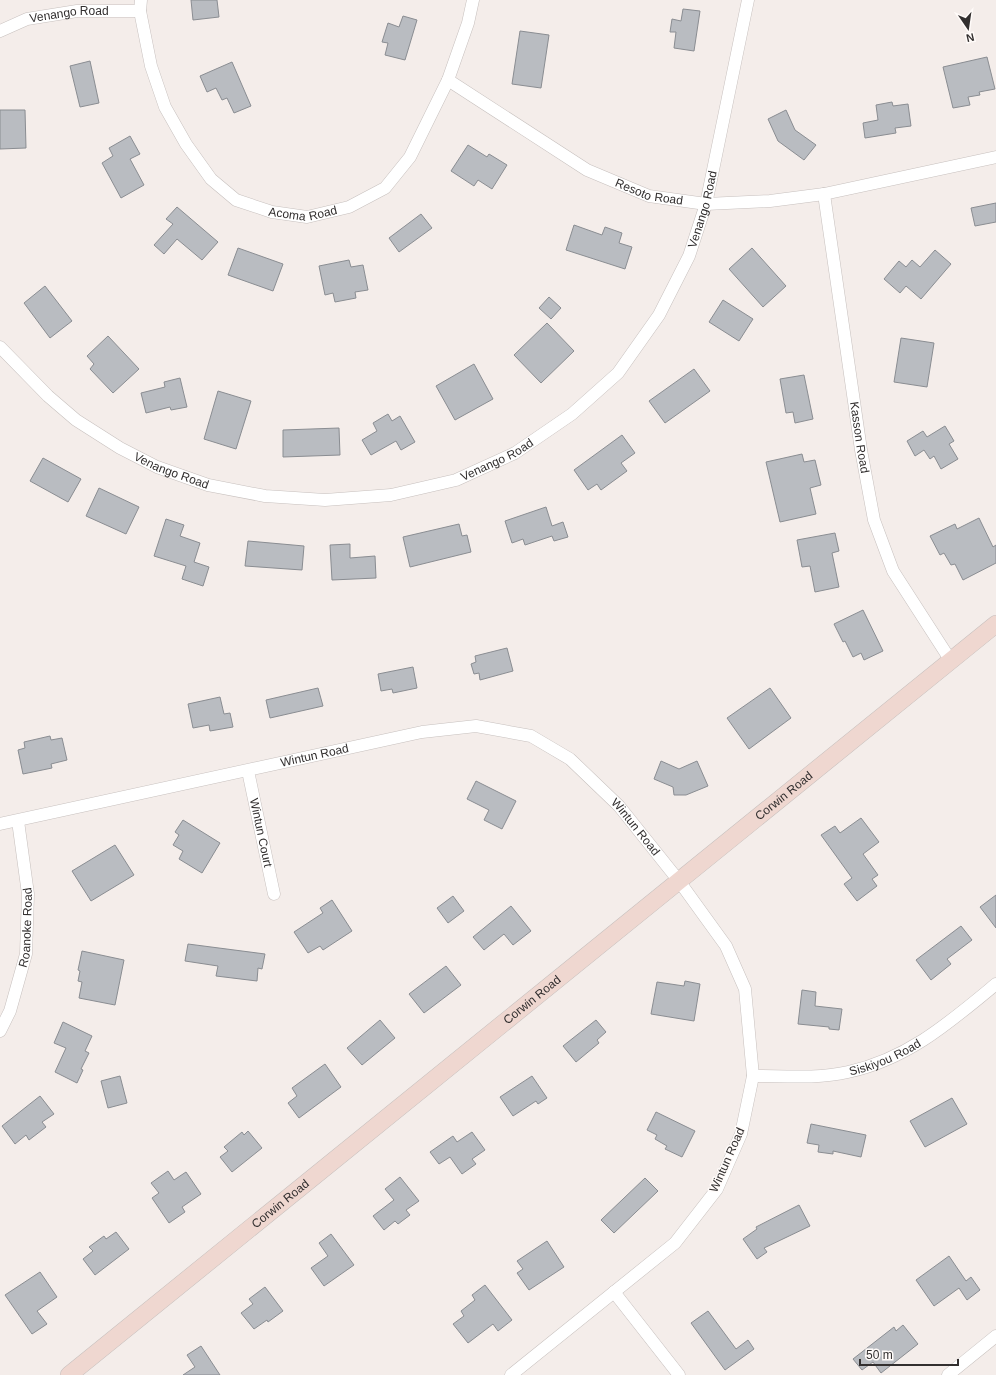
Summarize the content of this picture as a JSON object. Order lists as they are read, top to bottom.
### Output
{
  "streets": {
    "main road": ["Corwin Road"],
    "street": [
      "Venango Road",
      "Resoto Road",
      "Acoma Road",
      "Kasson Road",
      "Wintun Road",
      "Wintun Court",
      "Roanoke Road",
      "Siskiyou Road"
    ]
  },
  "crossings": [
    ["Venango Road", "Resoto Road"],
    ["Venango Road", "Acoma Road"],
    ["Resoto Road", "Acoma Road"],
    ["Resoto Road", "Kasson Road"],
    ["Kasson Road", "Corwin Road"],
    ["Wintun Road", "Corwin Road"],
    ["Wintun Road", "Wintun Court"],
    ["Wintun Road", "Roanoke Road"],
    ["Wintun Road", "Siskiyou Road"]
  ],
  "scale_bar": "50 m",
  "north": "bottom"
}
